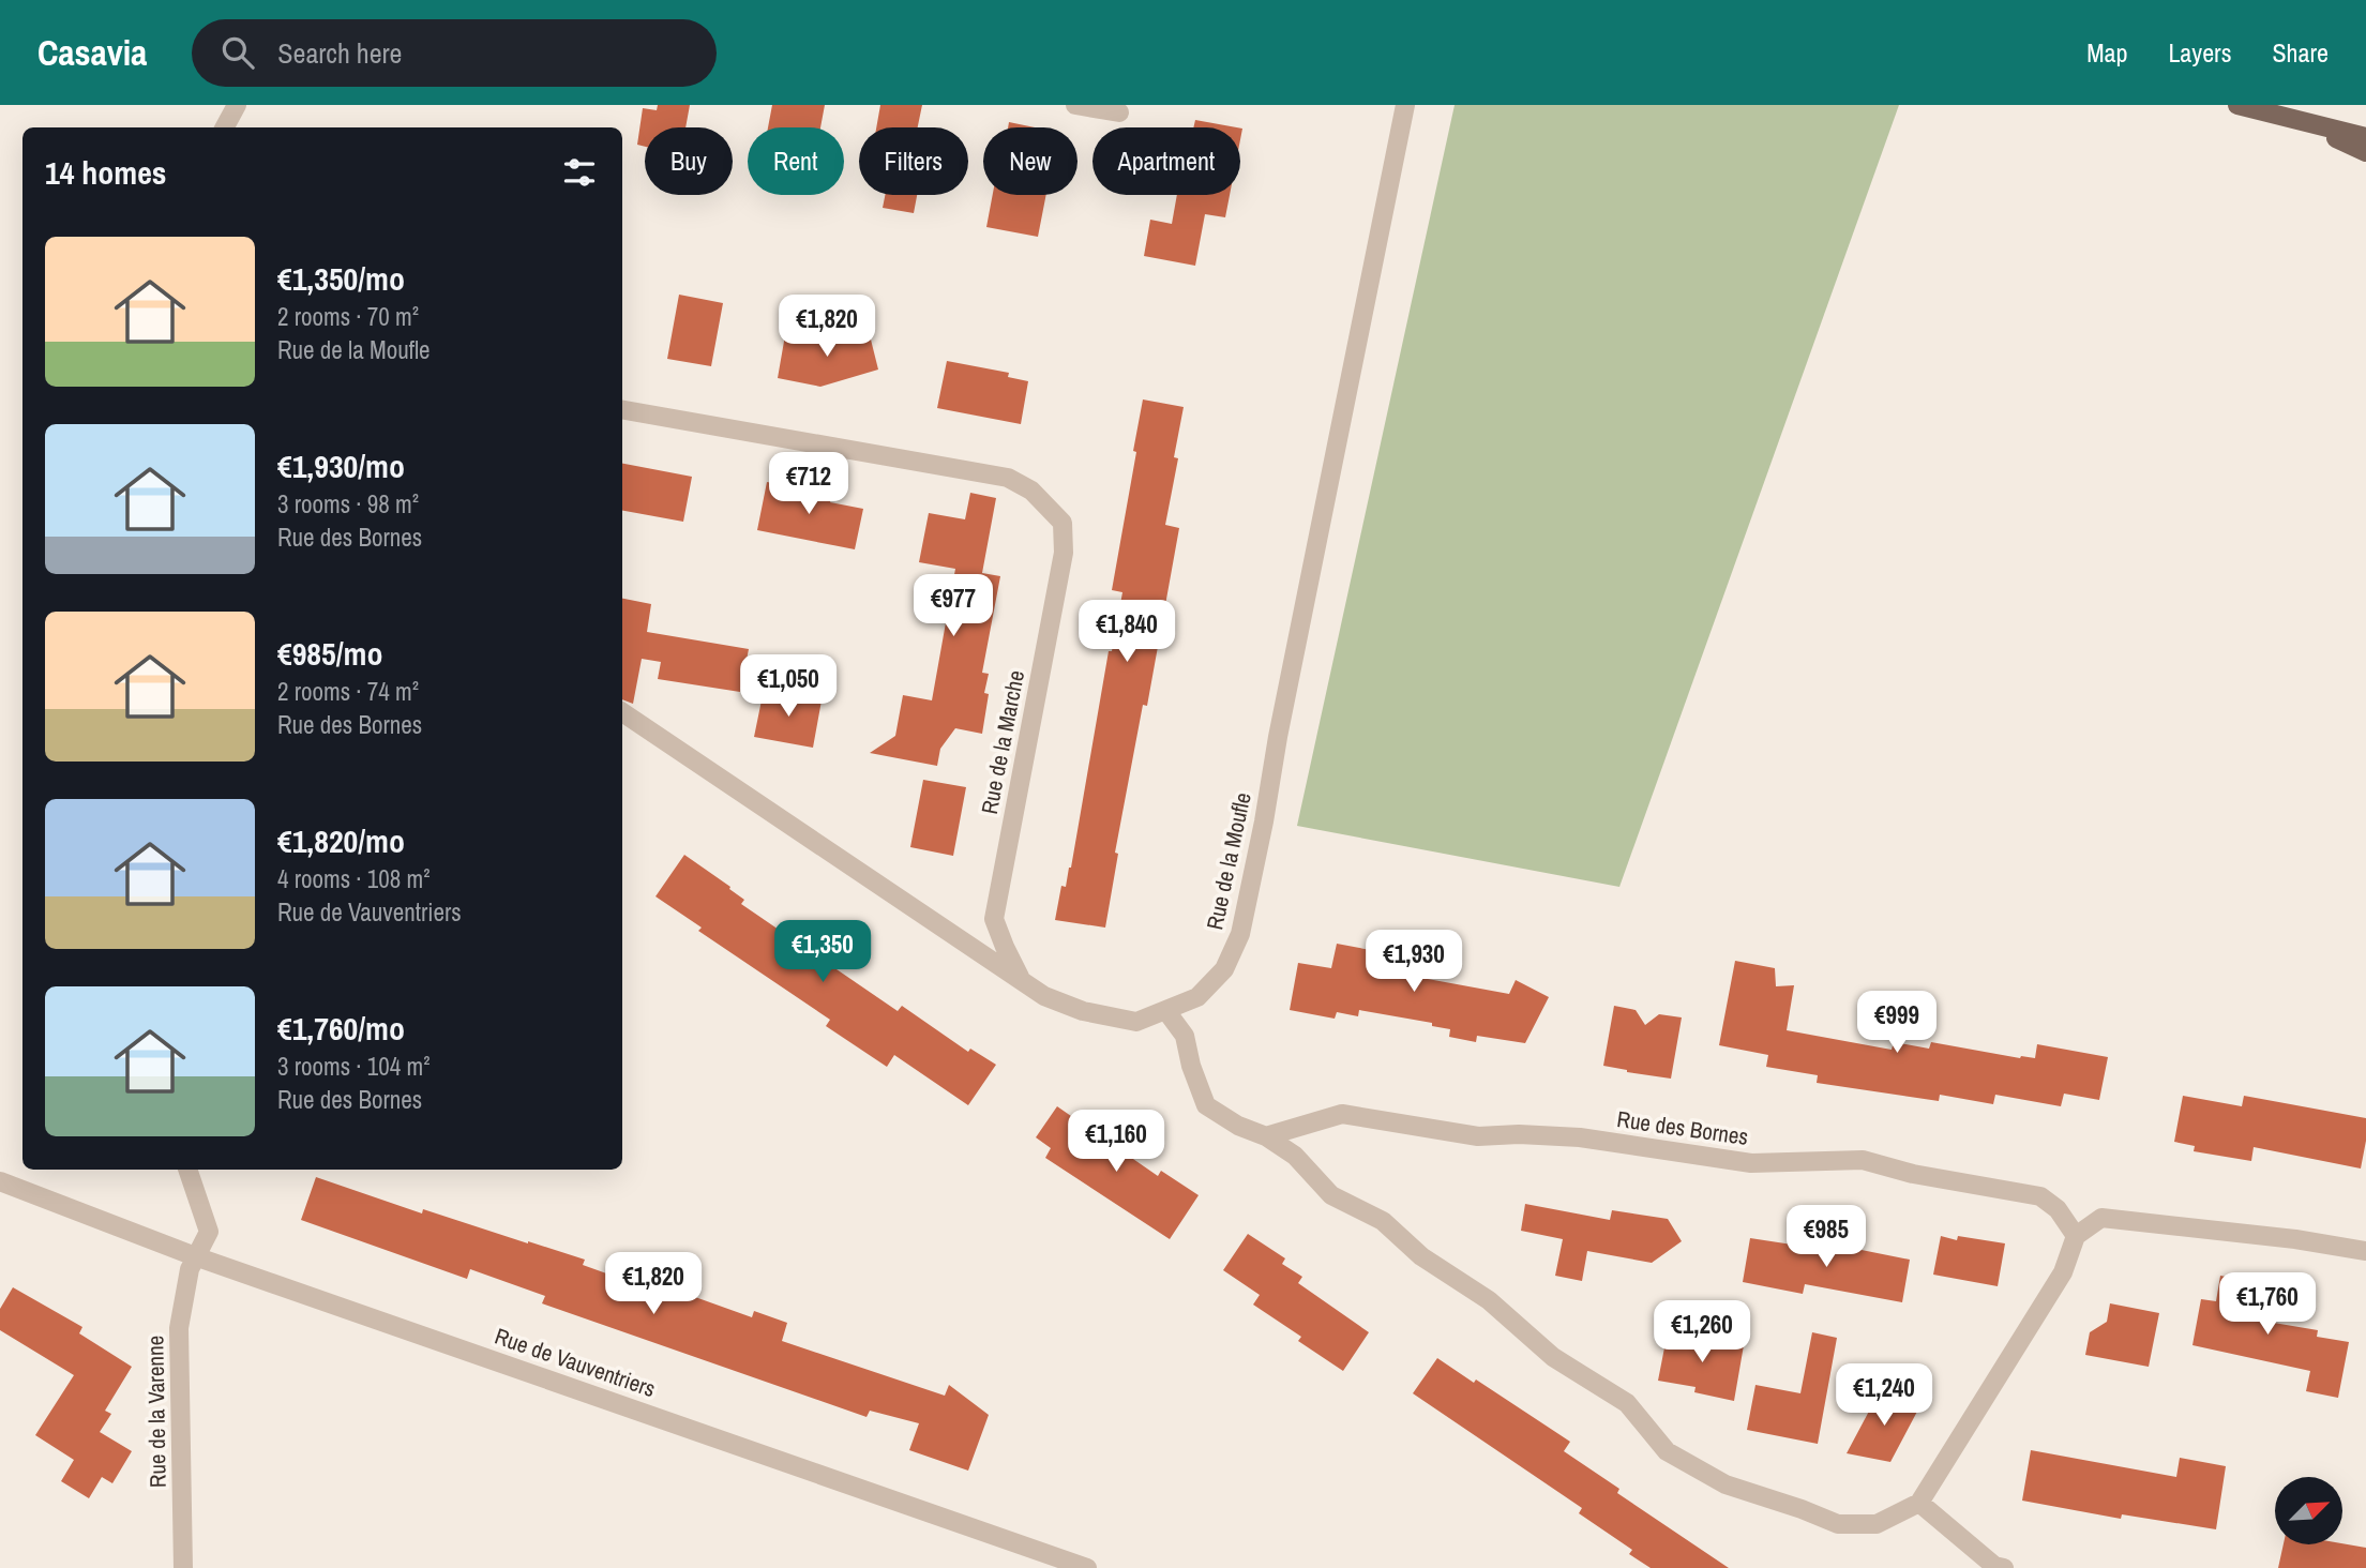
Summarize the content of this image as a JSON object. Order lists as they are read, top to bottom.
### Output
{
  "streets": {
    "street": [
      "Rue de la Marche",
      "Rue de la Moufle",
      "Rue des Bornes",
      "Rue de Vauventriers",
      "Rue de la Varenne"
    ]
  },
  "crossings": [
    ["Rue de la Marche", "Rue de la Moufle"],
    ["Rue de Vauventriers", "Rue de la Varenne"]
  ],
  "north": "top right",
  "page": {
    "header": "Casavia",
    "search": "Search here",
    "nav": ["Map", "Layers", "Share"],
    "chip": [
      "Buy",
      "Rent",
      "Filters",
      "New",
      "Apartment"
    ],
    "heading": "14 homes",
    "list": [
      {
        "name": "€1,350/mo",
        "note": "2 rooms · 70 m² · Rue de la Moufle"
      },
      {
        "name": "€1,930/mo",
        "note": "3 rooms · 98 m² · Rue des Bornes"
      },
      {
        "name": "€985/mo",
        "note": "2 rooms · 74 m² · Rue des Bornes"
      },
      {
        "name": "€1,820/mo",
        "note": "4 rooms · 108 m² · Rue de Vauventriers"
      },
      {
        "name": "€1,760/mo",
        "note": "3 rooms · 104 m² · Rue des Bornes"
      }
    ],
    "price": [
      "€1,820",
      "€712",
      "€977",
      "€1,840",
      "€1,050",
      "€1,350",
      "€1,930",
      "€999",
      "€1,160",
      "€985",
      "€1,820",
      "€1,760",
      "€1,260",
      "€1,240"
    ]
  }
}
